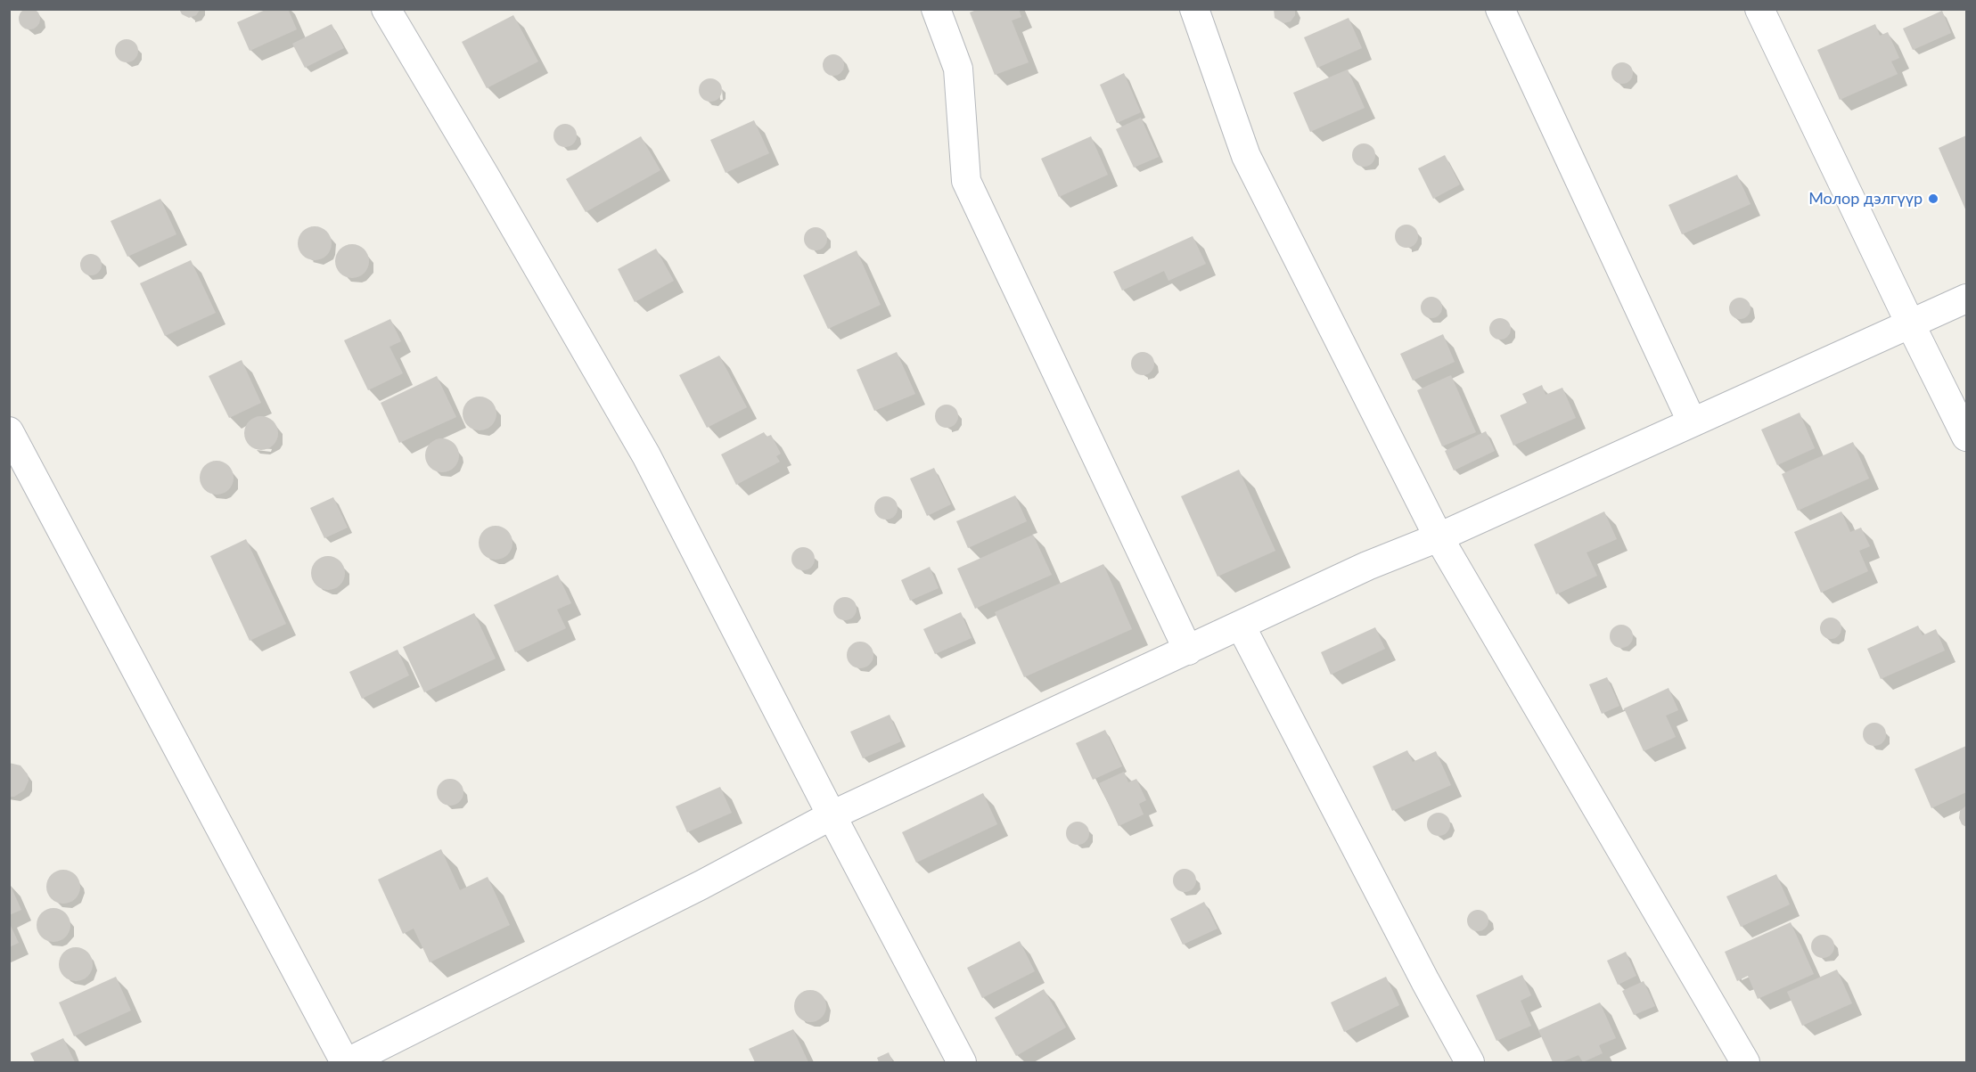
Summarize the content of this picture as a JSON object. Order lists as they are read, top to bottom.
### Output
{
  "places": ["Молор дэлгүүр"]
}
